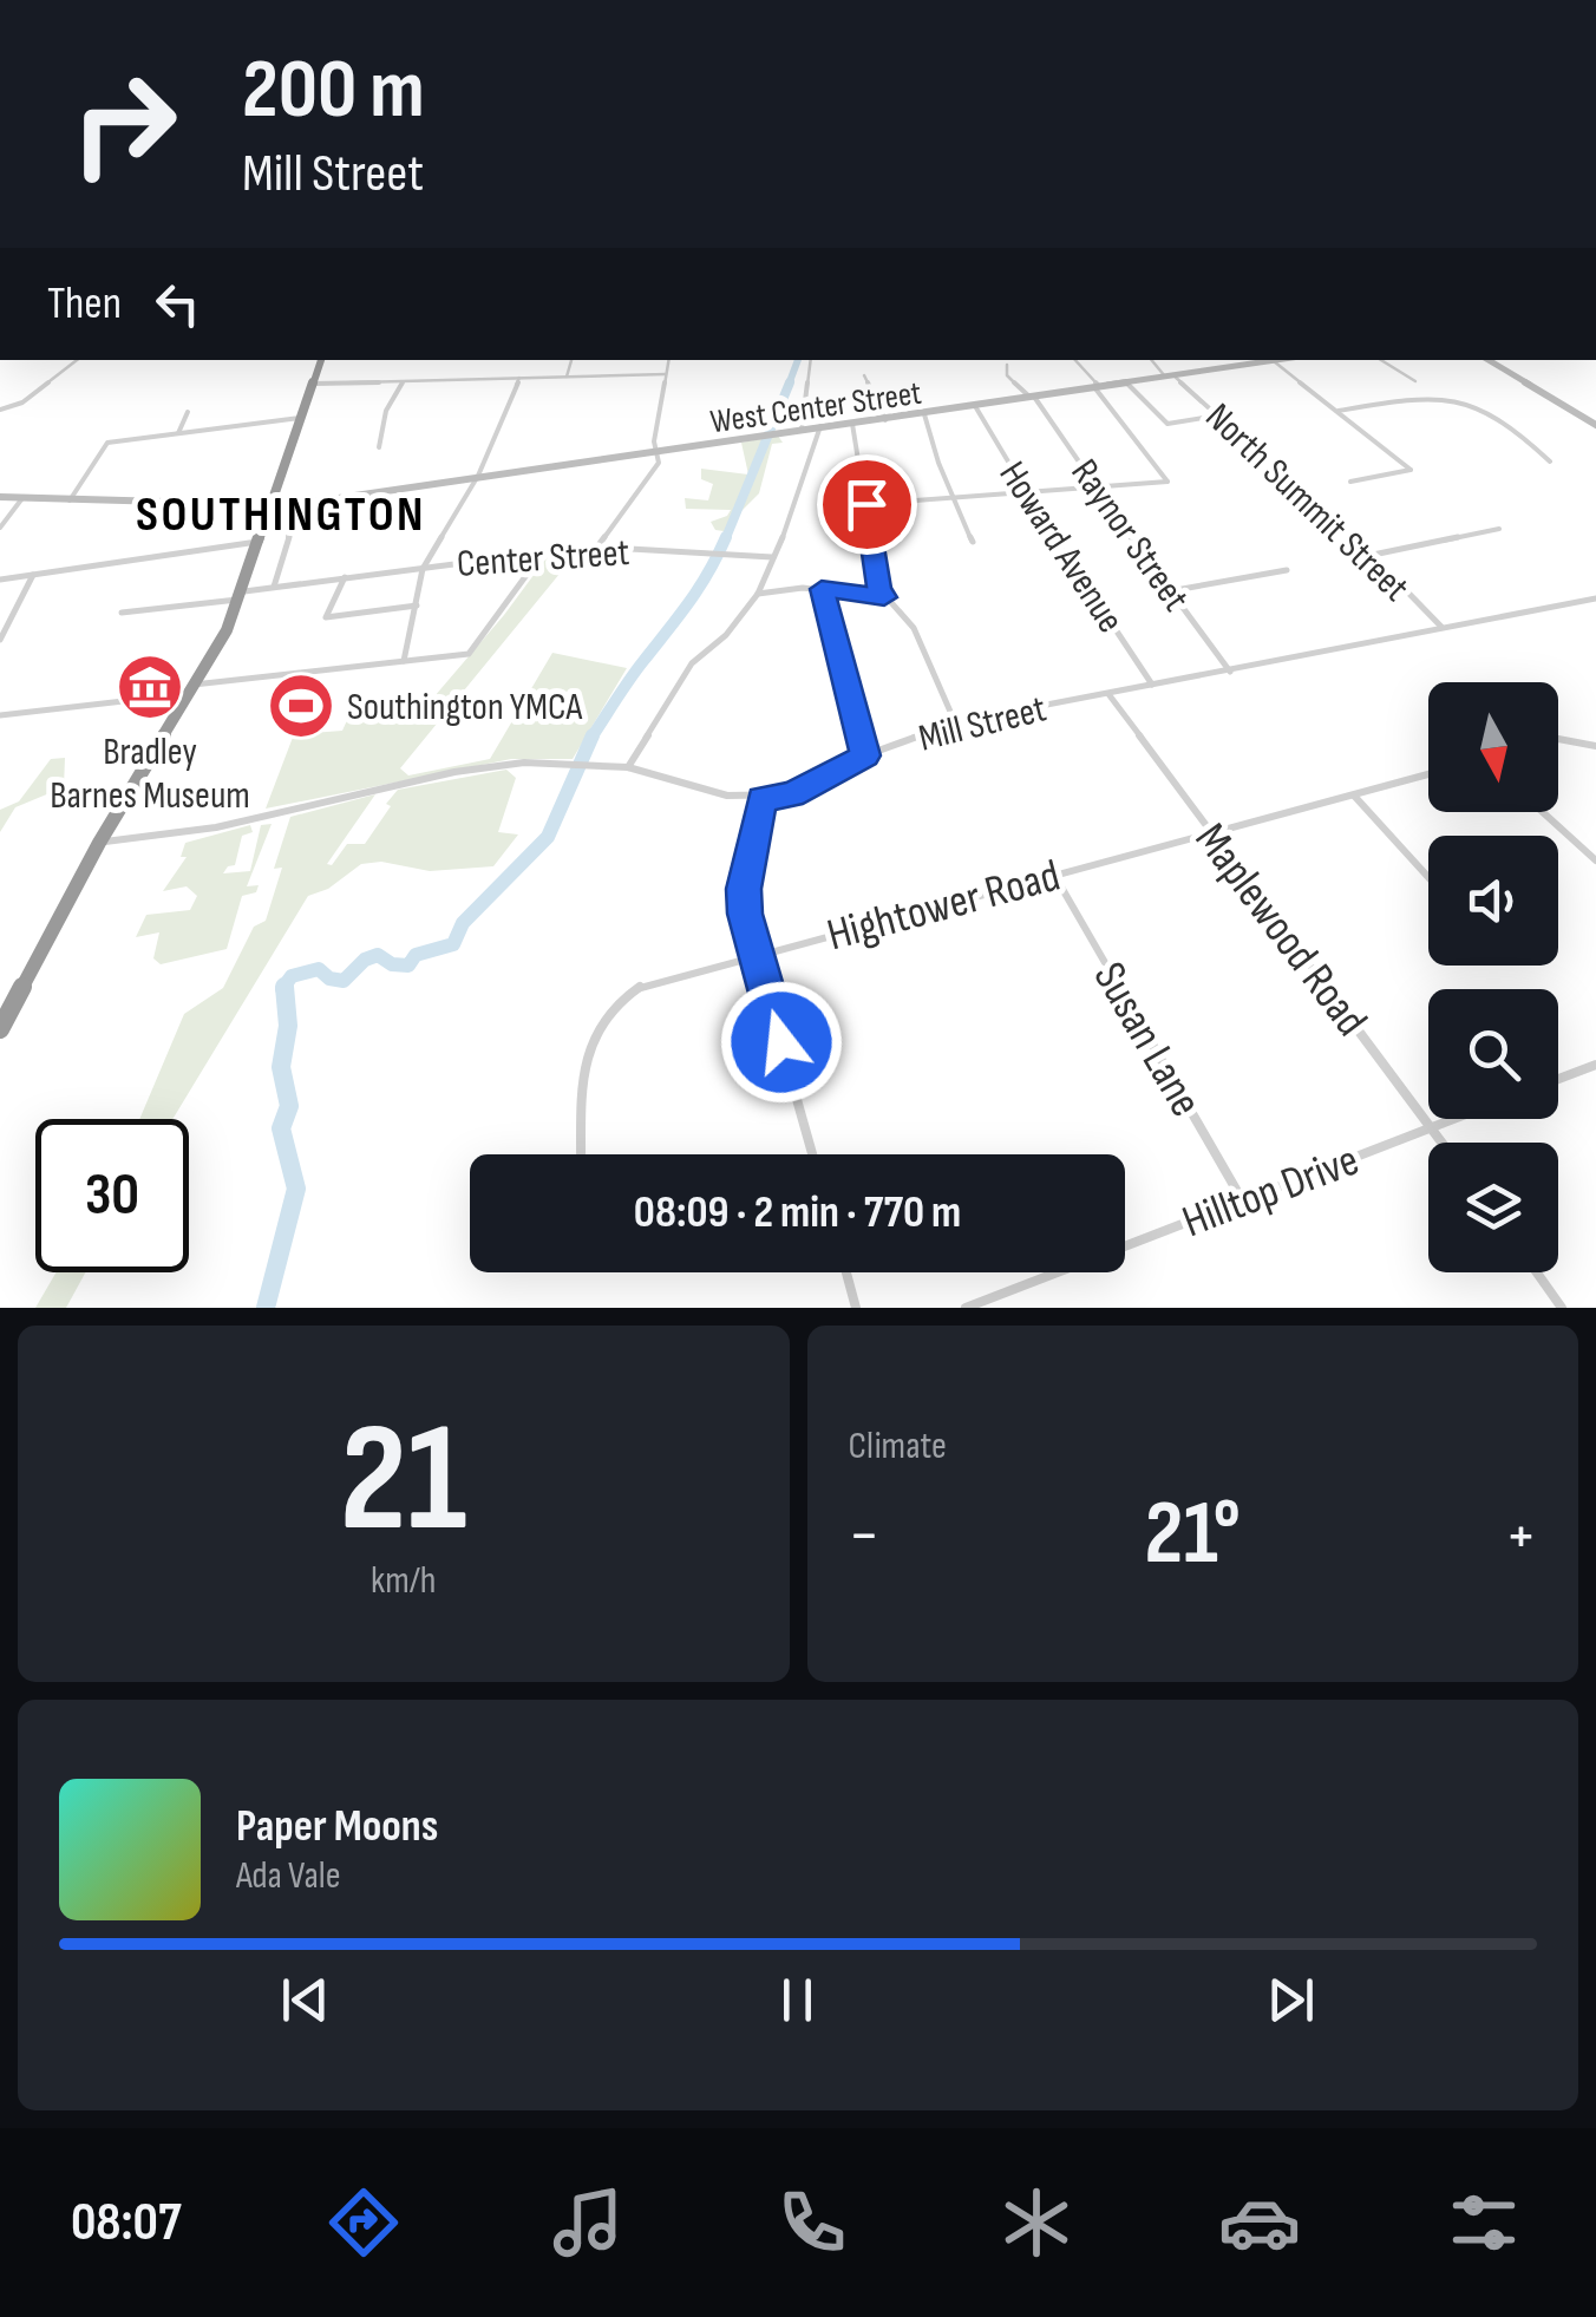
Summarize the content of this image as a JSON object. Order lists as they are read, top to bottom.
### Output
{
  "streets": {
    "street": [
      "West Center Street",
      "North Summit Street",
      "Raynor Street",
      "Howard Avenue",
      "Center Street",
      "Mill Street",
      "Hightower Road",
      "Maplewood Road",
      "Susan Lane",
      "Hilltop Drive"
    ]
  },
  "crossings": [
    ["West Center Street", "North Summit Street"],
    ["West Center Street", "Raynor Street"],
    ["West Center Street", "Howard Avenue"],
    ["North Summit Street", "Mill Street"],
    ["Raynor Street", "Mill Street"],
    ["Howard Avenue", "Mill Street"],
    ["Mill Street", "Maplewood Road"],
    ["Hightower Road", "Maplewood Road"],
    ["Hightower Road", "Susan Lane"],
    ["Maplewood Road", "Hilltop Drive"],
    ["Susan Lane", "Hilltop Drive"]
  ],
  "districts": ["SOUTHINGTON"],
  "places": {
    "museum": ["Bradley Barnes Museum"],
    "sports": ["Southington YMCA"]
  },
  "north": "bottom",
  "page": {
    "turn": ["200 m", "Mill Street"],
    "then": "Then",
    "limit": "30",
    "trip": "08:09 · 2 min · 770 m",
    "tile": [
      ["21", "km/h"],
      "Climate"
    ],
    "heat": ["−", "21°", "+"],
    "song": ["Paper Moons", "Ada Vale"],
    "tabs": "08:07"
  }
}
